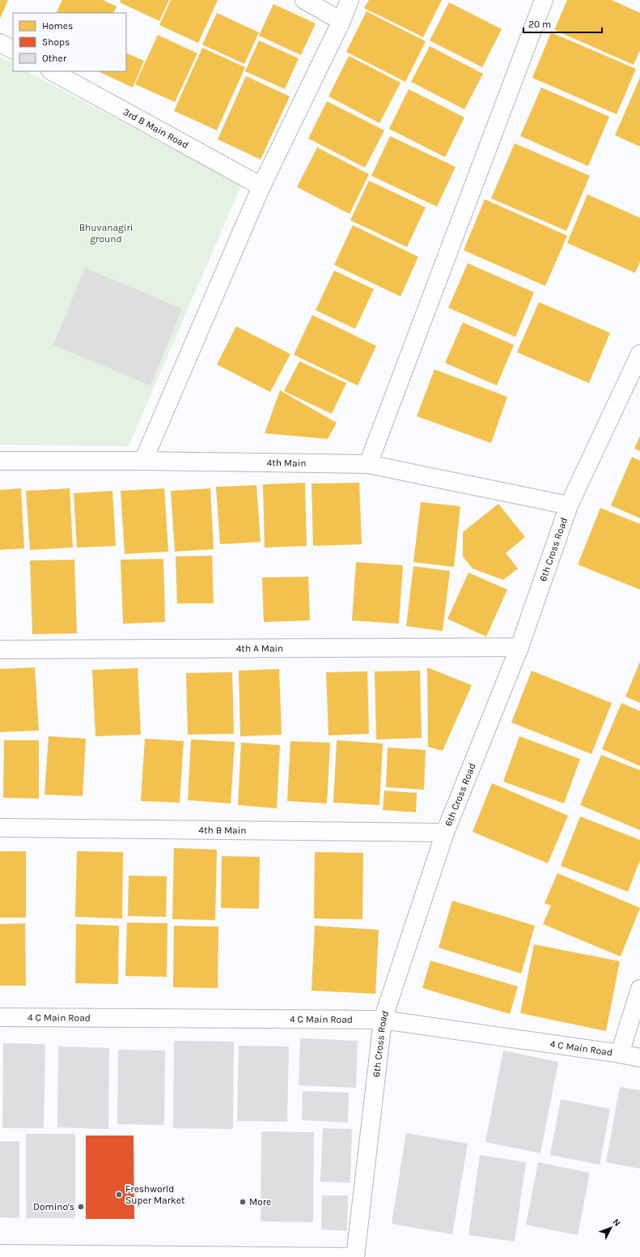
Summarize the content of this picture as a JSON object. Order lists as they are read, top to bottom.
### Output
{
  "streets": {
    "street": [
      "3rd B Main Road",
      "4th Main",
      "6th Cross Road",
      "4th A Main",
      "4th B Main",
      "4 C Main Road"
    ]
  },
  "crossings": [
    ["4th Main", "6th Cross Road"],
    ["6th Cross Road", "4th A Main"],
    ["6th Cross Road", "4th B Main"],
    ["6th Cross Road", "4 C Main Road"]
  ],
  "parks": ["Bhuvanagiri ground"],
  "places": ["Freshworld Super Market", "More", "Domino's"],
  "legend": ["Homes", "Shops", "Other"],
  "scale_bar": "20 m",
  "north": "top right"
}
